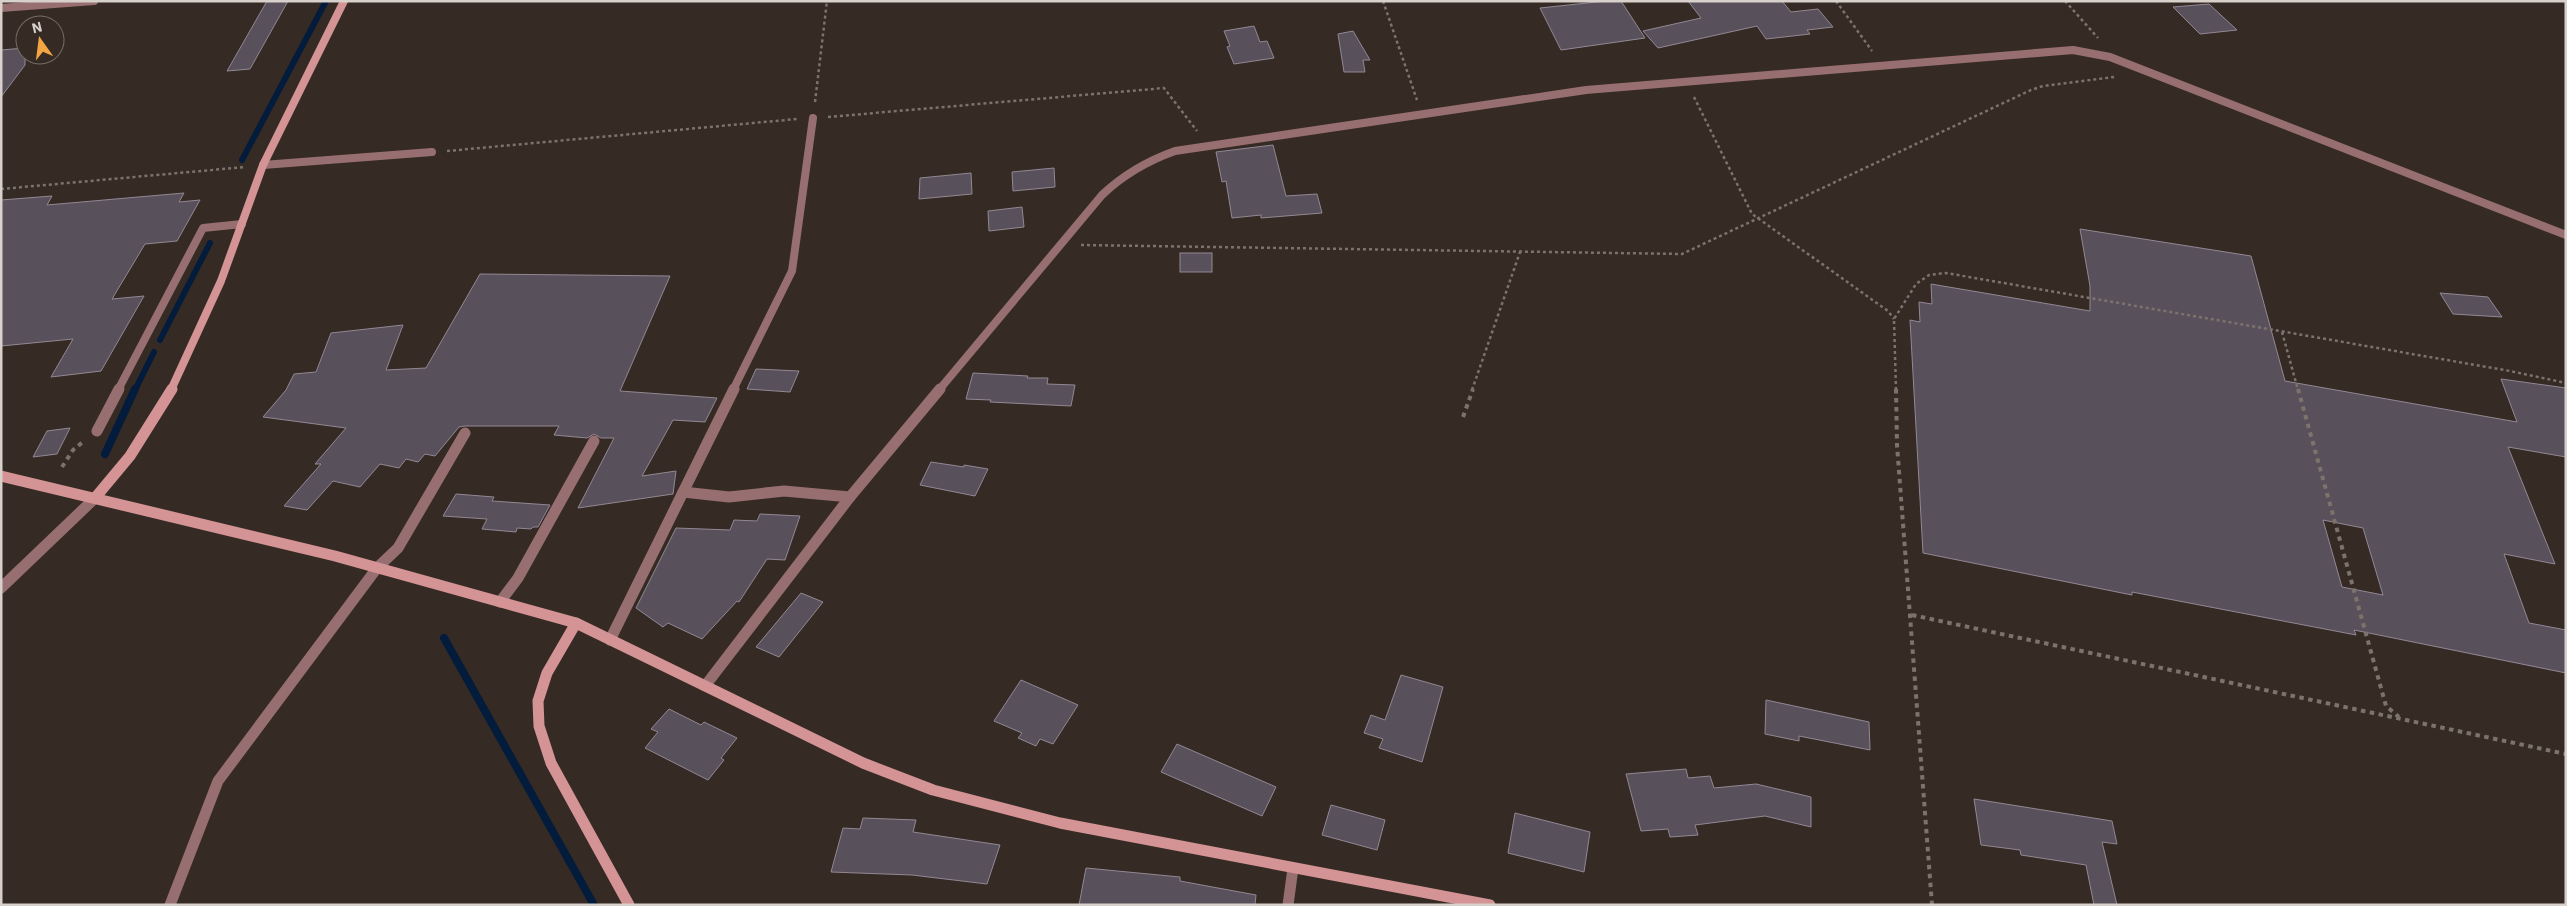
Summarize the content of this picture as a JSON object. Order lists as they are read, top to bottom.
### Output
{
  "north": "top"
}
